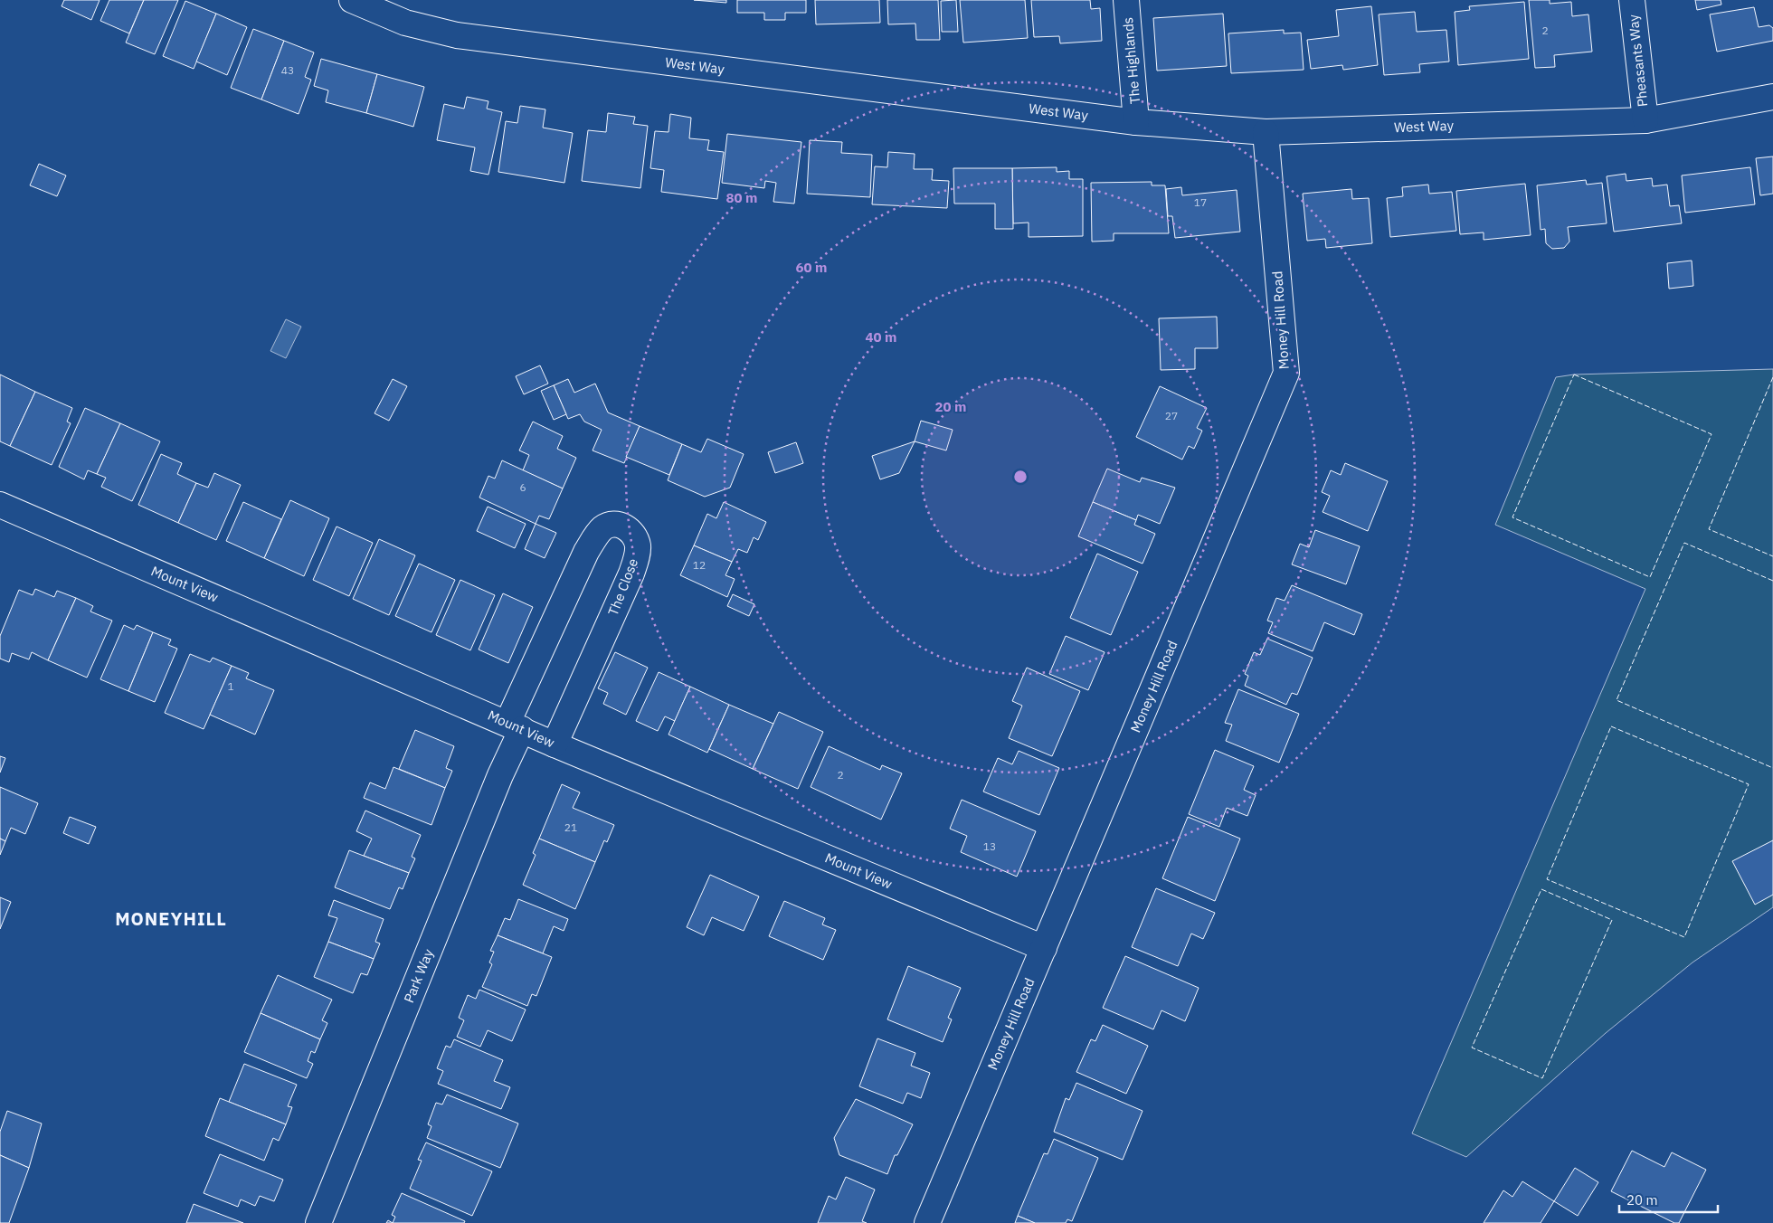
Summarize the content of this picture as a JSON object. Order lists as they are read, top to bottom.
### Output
{
  "streets": {
    "street": [
      "The Highlands",
      "Pheasants Way",
      "West Way",
      "Money Hill Road",
      "Mount View",
      "The Close",
      "Park Way"
    ]
  },
  "crossings": [
    ["The Highlands", "West Way"],
    ["Pheasants Way", "West Way"],
    ["West Way", "Money Hill Road"],
    ["Money Hill Road", "Mount View"],
    ["Mount View", "The Close"],
    ["Mount View", "Park Way"],
    ["The Close", "Park Way"]
  ],
  "districts": ["MONEYHILL"],
  "house_numbers": [
    "2",
    "43",
    "17",
    "27",
    "6",
    "12",
    "1",
    "2",
    "21",
    "13"
  ],
  "scale_bar": "20 m",
  "rings": [
    "80 m",
    "60 m",
    "40 m",
    "20 m"
  ]
}
